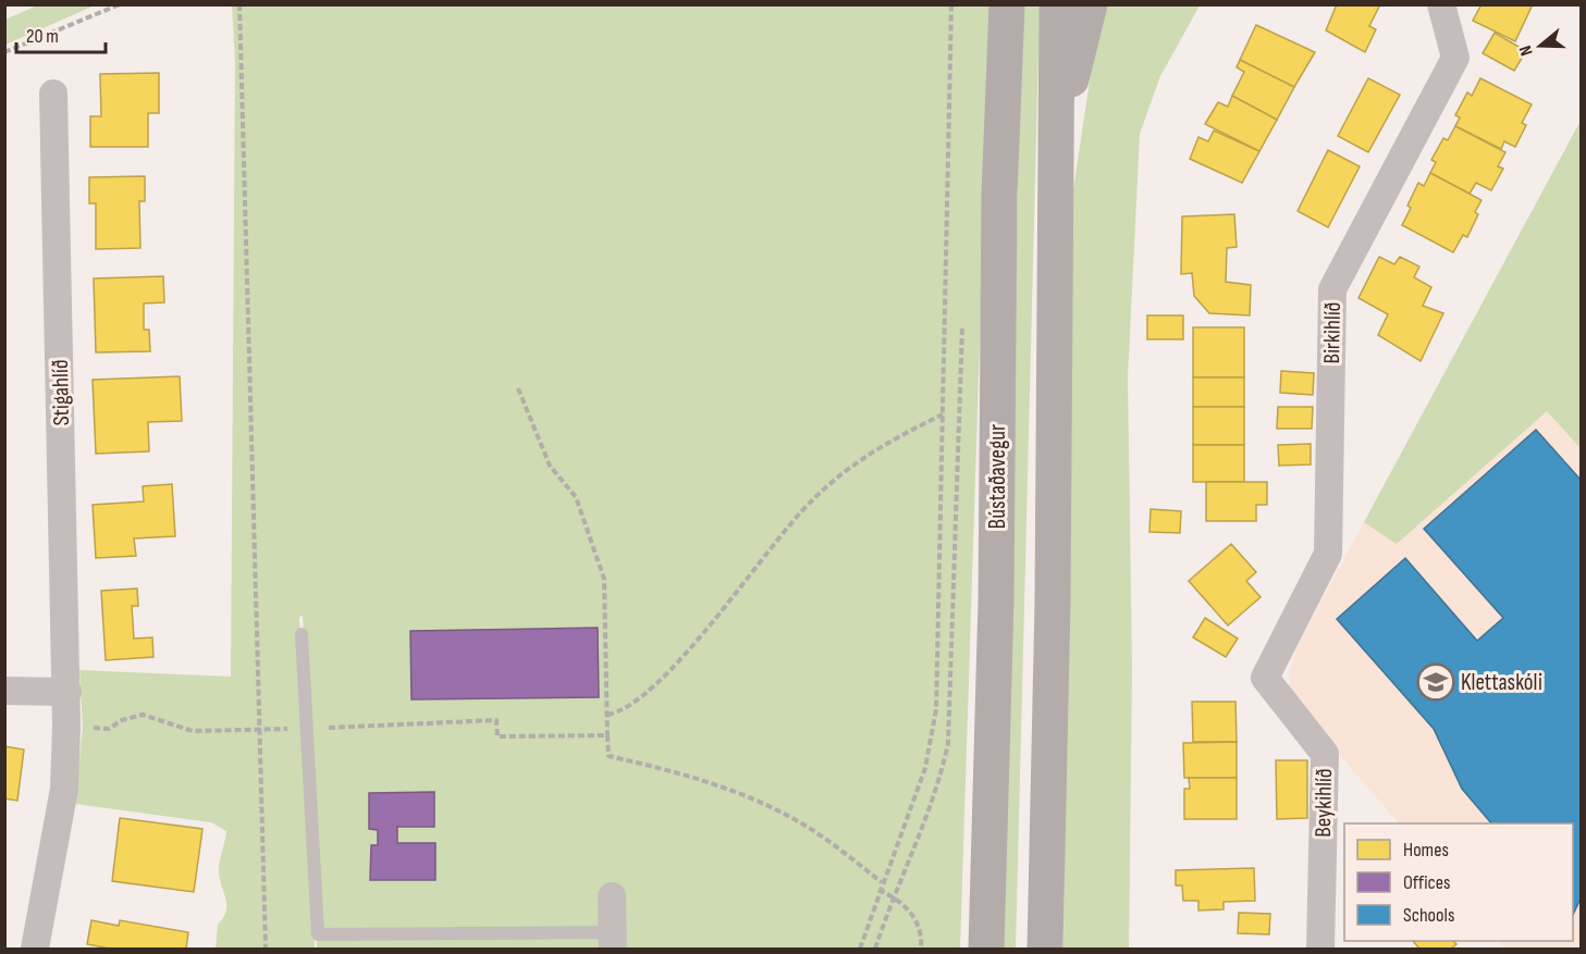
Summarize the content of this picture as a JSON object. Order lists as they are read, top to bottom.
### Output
{
  "streets": {
    "main road": ["Bústaðavegur"],
    "street": ["Birkihlíð", "Stigahlíð", "Beykihlíð"]
  },
  "crossings": [
    ["Birkihlíð", "Beykihlíð"]
  ],
  "places": {
    "school or university": ["Klettaskóli"]
  },
  "legend": ["Homes", "Offices", "Schools"],
  "scale_bar": "20 m",
  "north": "left"
}
